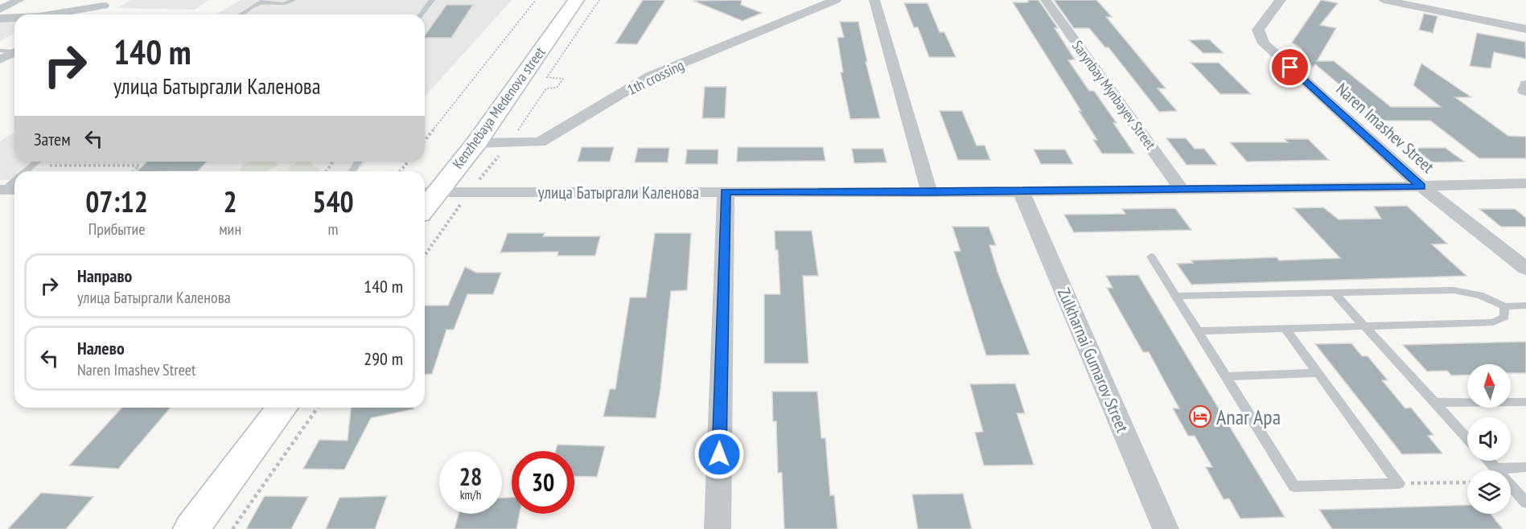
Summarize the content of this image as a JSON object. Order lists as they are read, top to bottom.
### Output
{
  "streets": {
    "street": [
      "1th crossing",
      "Sarynbay Mynbayev Street",
      "Kenzhebaya Medenova street",
      "Naren Imashev Street",
      "улица Батыргали Каленова",
      "Zulkharnai Gumarov Street"
    ]
  },
  "crossings": [
    ["1th crossing", "Kenzhebaya Medenova street"],
    ["Sarynbay Mynbayev Street", "улица Батыргали Каленова"],
    ["Kenzhebaya Medenova street", "улица Батыргали Каленова"],
    ["Naren Imashev Street", "улица Батыргали Каленова"],
    ["улица Батыргали Каленова", "Zulkharnai Gumarov Street"]
  ],
  "places": {
    "hotel": ["Anar Apa"]
  },
  "north": "top",
  "page": {
    "turn": ["140 m", "улица Батыргали Каленова"],
    "then": "Затем",
    "eta": [
      "07:12",
      "Прибытие",
      "2",
      "мин",
      "540",
      "m"
    ],
    "list": [
      {
        "name": "Направо",
        "note": "улица Батыргали Каленова",
        "value": "140 m"
      },
      {
        "name": "Налево",
        "note": "Naren Imashev Street",
        "value": "290 m"
      }
    ],
    "speed": "28 km/h",
    "limit": "30"
  }
}
